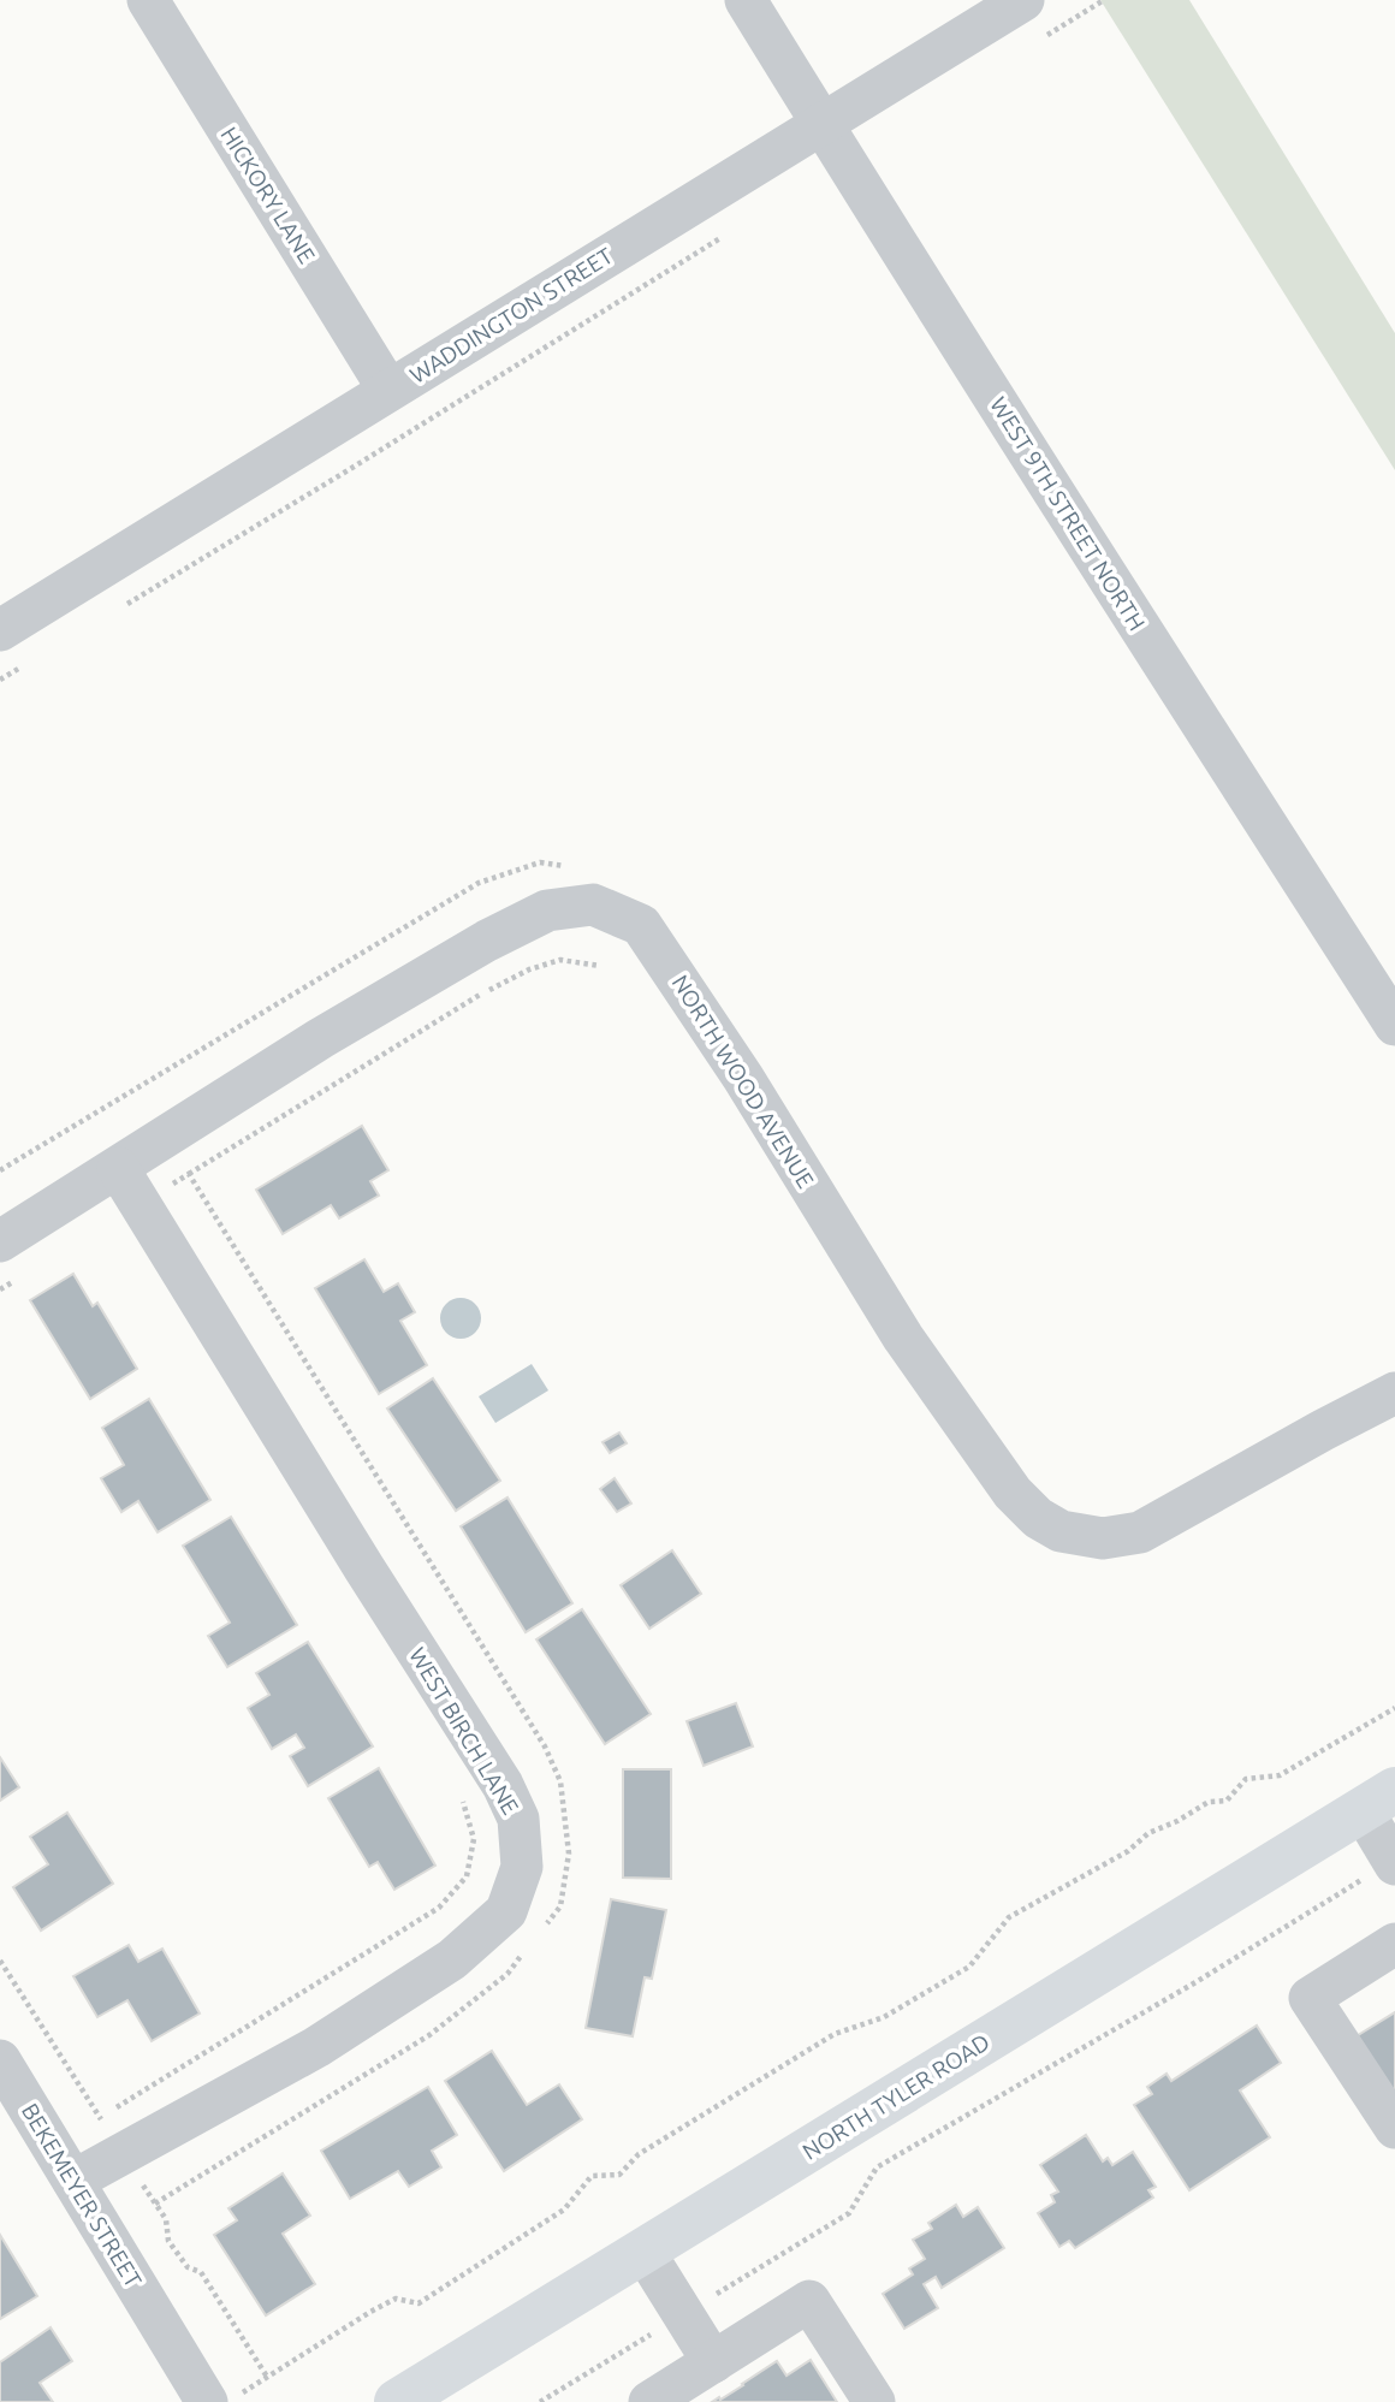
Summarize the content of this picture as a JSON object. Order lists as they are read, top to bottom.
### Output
{
  "streets": {
    "main road": ["NORTH TYLER ROAD"],
    "street": [
      "HICKORY LANE",
      "WADDINGTON STREET",
      "WEST 9TH STREET NORTH",
      "NORTH WOOD AVENUE",
      "WEST BIRCH LANE",
      "BEKEMEYER STREET"
    ]
  },
  "crossings": [
    ["HICKORY LANE", "WADDINGTON STREET"],
    ["WADDINGTON STREET", "WEST 9TH STREET NORTH"],
    ["NORTH WOOD AVENUE", "WEST BIRCH LANE"],
    ["WEST BIRCH LANE", "BEKEMEYER STREET"]
  ]
}
